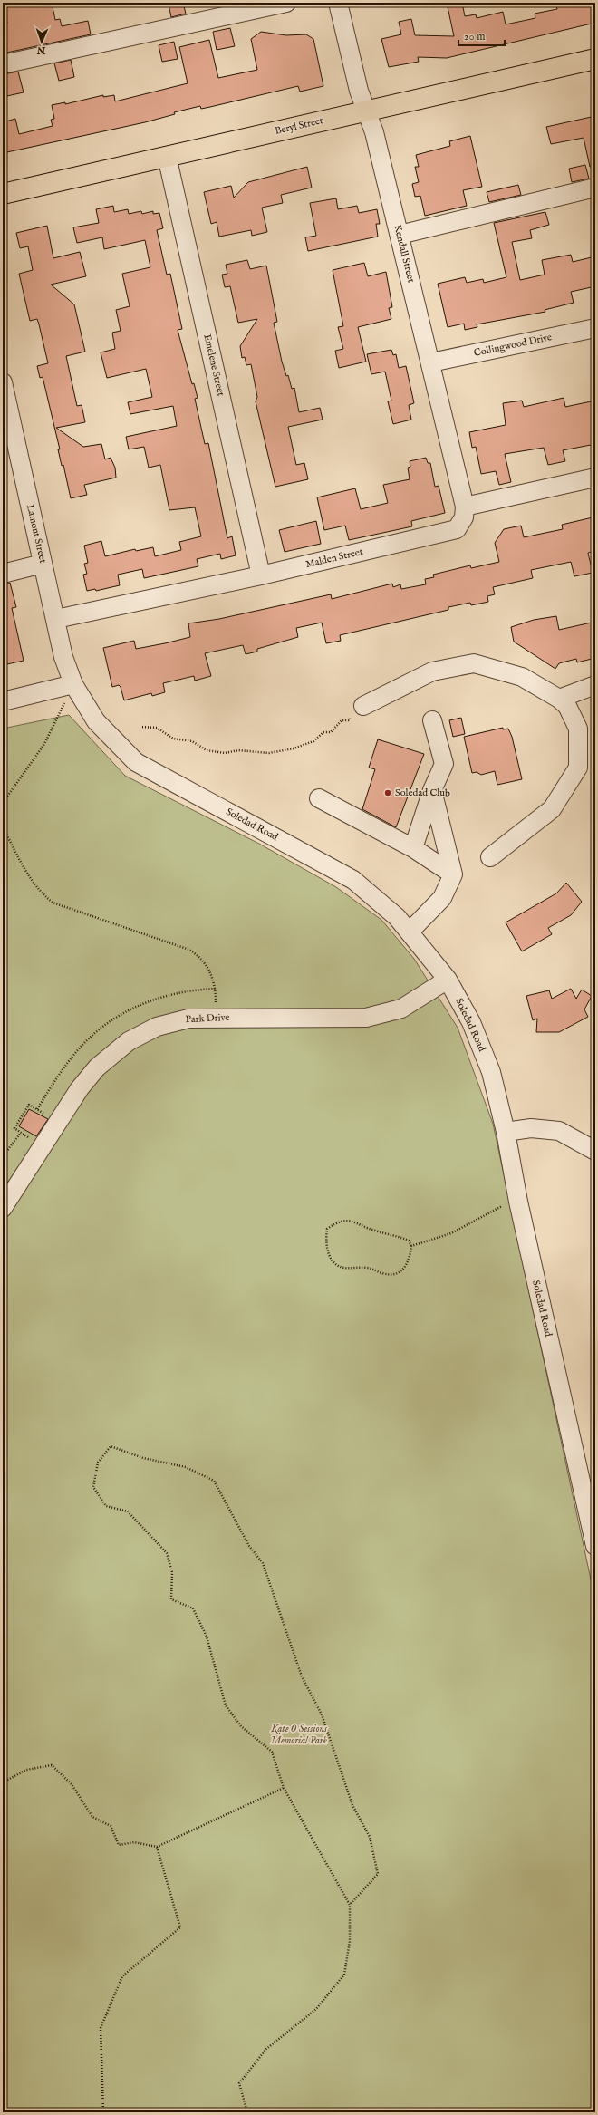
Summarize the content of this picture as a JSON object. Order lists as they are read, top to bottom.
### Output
{
  "streets": {
    "main road": ["Beryl Street"],
    "street": [
      "Kendall Street",
      "Collingwood Drive",
      "Emelene Street",
      "Lamont Street",
      "Malden Street",
      "Soledad Road",
      "Park Drive"
    ]
  },
  "crossings": [
    ["Beryl Street", "Kendall Street"],
    ["Beryl Street", "Emelene Street"],
    ["Kendall Street", "Collingwood Drive"],
    ["Kendall Street", "Malden Street"],
    ["Emelene Street", "Malden Street"],
    ["Lamont Street", "Malden Street"],
    ["Lamont Street", "Soledad Road"],
    ["Soledad Road", "Park Drive"]
  ],
  "parks": ["Kate O Sessions Memorial Park"],
  "places": ["Soledad Club"],
  "scale_bar": "20 m",
  "north": "bottom"
}
